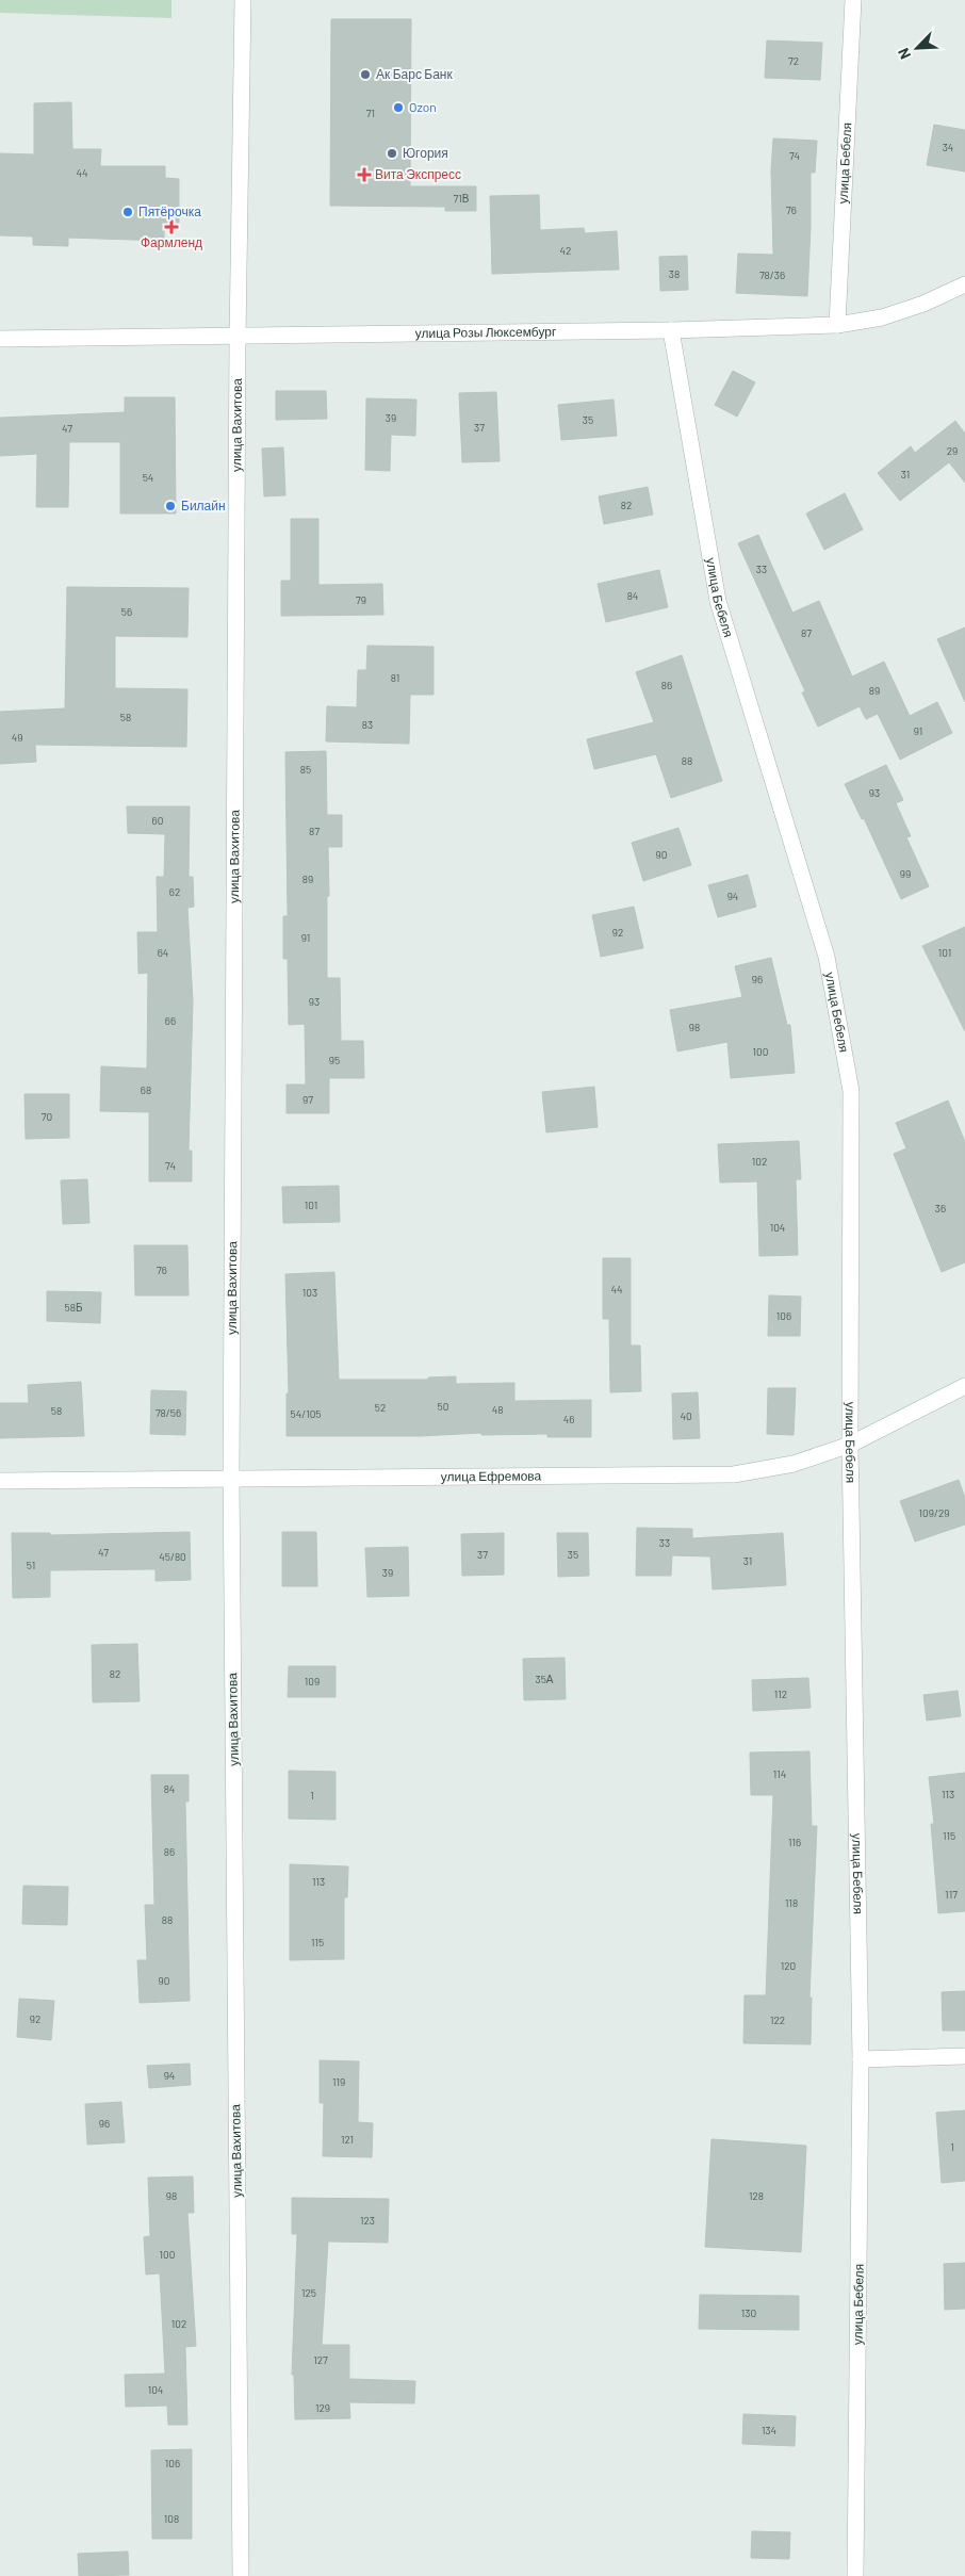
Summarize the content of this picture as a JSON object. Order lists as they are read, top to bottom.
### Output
{
  "streets": {
    "street": [
      "улица Бебеля",
      "улица Розы Люксембург",
      "улица Вахитова",
      "улица Ефремова"
    ]
  },
  "crossings": [
    ["улица Бебеля", "улица Розы Люксембург"],
    ["улица Бебеля", "улица Ефремова"],
    ["улица Розы Люксембург", "улица Вахитова"],
    ["улица Вахитова", "улица Ефремова"]
  ],
  "places": {
    "other": [
      "Ак Барс Банк",
      "Ozon",
      "Югория",
      "Пятёрочка",
      "Билайн"
    ],
    "health": ["Вита Экспресс", "Фармленд"]
  },
  "house_numbers": [
    "72",
    "71",
    "34",
    "74",
    "44",
    "71В",
    "76",
    "42",
    "38",
    "78/36",
    "39",
    "35",
    "37",
    "47",
    "29",
    "31",
    "54",
    "82",
    "33",
    "84",
    "79",
    "56",
    "87",
    "81",
    "86",
    "89",
    "58",
    "83",
    "91",
    "49",
    "88",
    "85",
    "93",
    "60",
    "87",
    "90",
    "99",
    "89",
    "62",
    "94",
    "92",
    "91",
    "64",
    "101",
    "96",
    "93",
    "66",
    "98",
    "100",
    "95",
    "68",
    "97",
    "70",
    "102",
    "74",
    "101",
    "36",
    "104",
    "76",
    "44",
    "103",
    "58Б",
    "106",
    "50",
    "52",
    "48",
    "58",
    "78/56",
    "54/105",
    "40",
    "46",
    "109/29",
    "33",
    "47",
    "37",
    "35",
    "45/80",
    "31",
    "51",
    "39",
    "82",
    "35А",
    "109",
    "112",
    "114",
    "84",
    "113",
    "1",
    "115",
    "116",
    "86",
    "113",
    "117",
    "118",
    "88",
    "115",
    "120",
    "90",
    "92",
    "122",
    "94",
    "119",
    "96",
    "121",
    "1",
    "98",
    "128",
    "123",
    "100",
    "125",
    "130",
    "102",
    "127",
    "104",
    "129",
    "134",
    "106",
    "108"
  ],
  "north": "bottom left"
}
